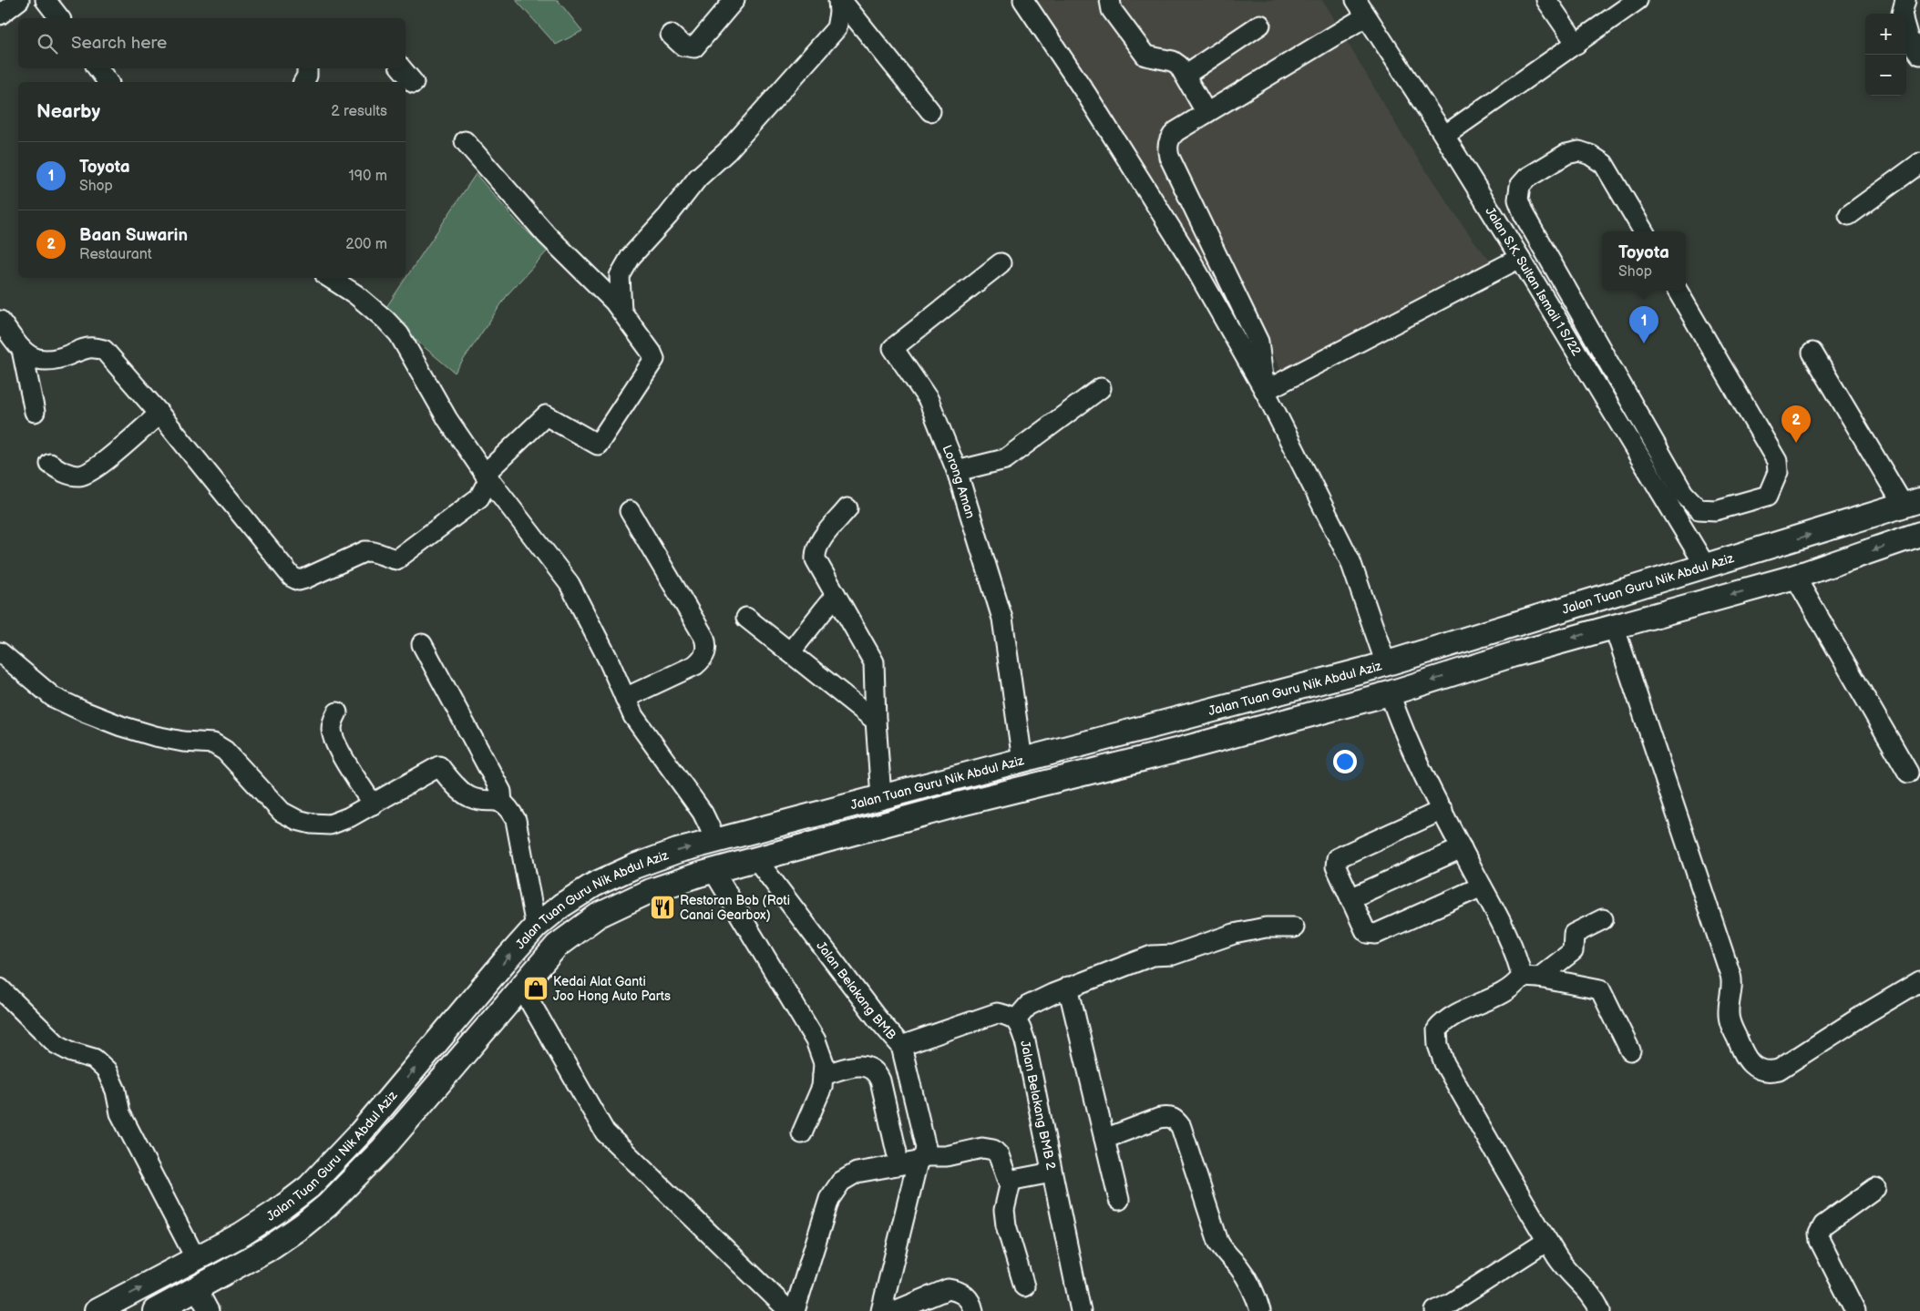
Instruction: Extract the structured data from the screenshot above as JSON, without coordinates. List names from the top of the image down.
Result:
{
  "streets": {
    "main road": ["Jalan Tuan Guru Nik Abdul Aziz"],
    "street": [
      "Jalan S.K. Sultan Ismail 1 S/22",
      "Lorong Aman",
      "Jalan Belakang BMB",
      "Jalan Belakang BMB 2"
    ]
  },
  "crossings": [
    ["Jalan S.K. Sultan Ismail 1 S/22", "Jalan Tuan Guru Nik Abdul Aziz"],
    ["Lorong Aman", "Jalan Tuan Guru Nik Abdul Aziz"],
    ["Jalan Tuan Guru Nik Abdul Aziz", "Jalan Belakang BMB"]
  ],
  "places": {
    "restaurant": ["Restoran Bob (Roti Canai Gearbox)"],
    "shop": ["Kedai Alat Ganti Joo Hong Auto Parts"]
  },
  "page": {
    "map_buttons": ["+", "−"],
    "search": "Search here",
    "heading": ["Nearby", "2 results"],
    "list": [
      {
        "mark": "1",
        "name": "Toyota",
        "note": "Shop",
        "value": "190 m"
      },
      {
        "mark": "2",
        "name": "Baan Suwarin",
        "note": "Restaurant",
        "value": "200 m"
      }
    ],
    "popup": ["Toyota", "Shop"],
    "pins": ["1", "2"]
  }
}
